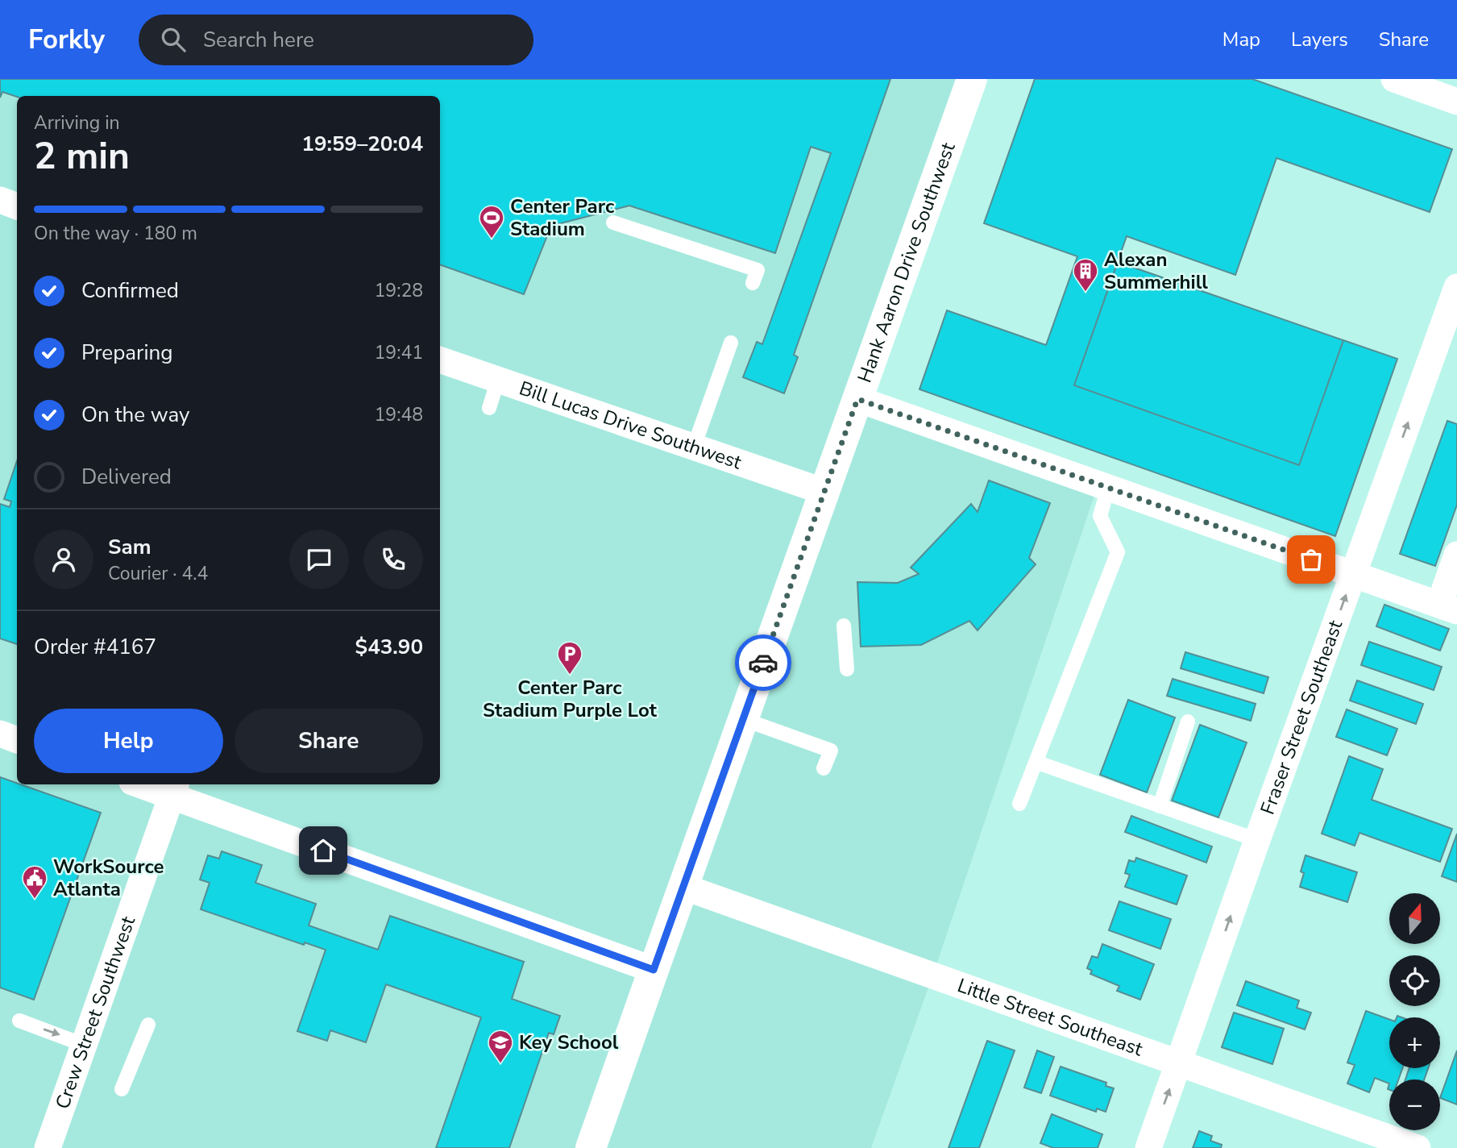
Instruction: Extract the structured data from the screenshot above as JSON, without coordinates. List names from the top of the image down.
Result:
{
  "streets": {
    "main road": ["Hank Aaron Drive Southwest"],
    "street": [
      "Bill Lucas Drive Southwest",
      "Fraser Street Southeast",
      "Crew Street Southwest",
      "Little Street Southeast"
    ]
  },
  "crossings": [
    ["Hank Aaron Drive Southwest", "Bill Lucas Drive Southwest"],
    ["Hank Aaron Drive Southwest", "Little Street Southeast"],
    ["Fraser Street Southeast", "Little Street Southeast"]
  ],
  "one_way": ["Fraser Street Southeast"],
  "places": {
    "sports": ["Center Parc Stadium"],
    "building": ["Alexan Summerhill"],
    "parking": ["Center Parc Stadium Purple Lot"],
    "public building": ["WorkSource Atlanta"],
    "school or university": ["Key School"]
  },
  "north": "top",
  "page": {
    "header": "Forkly",
    "search": "Search here",
    "nav": ["Map", "Layers", "Share"],
    "heading": ["2 min", "Arriving in", "19:59–20:04"],
    "panel": [
      "Sam",
      "Courier · 4.4",
      "Order #4167",
      "$43.90"
    ],
    "bar": "On the way · 180 m",
    "list": [
      ["Confirmed", "19:28"],
      ["Preparing", "19:41"],
      ["On the way", "19:48"],
      "Delivered"
    ],
    "buttons": ["Help", "Share"],
    "map_buttons": ["+", "−"]
  }
}
